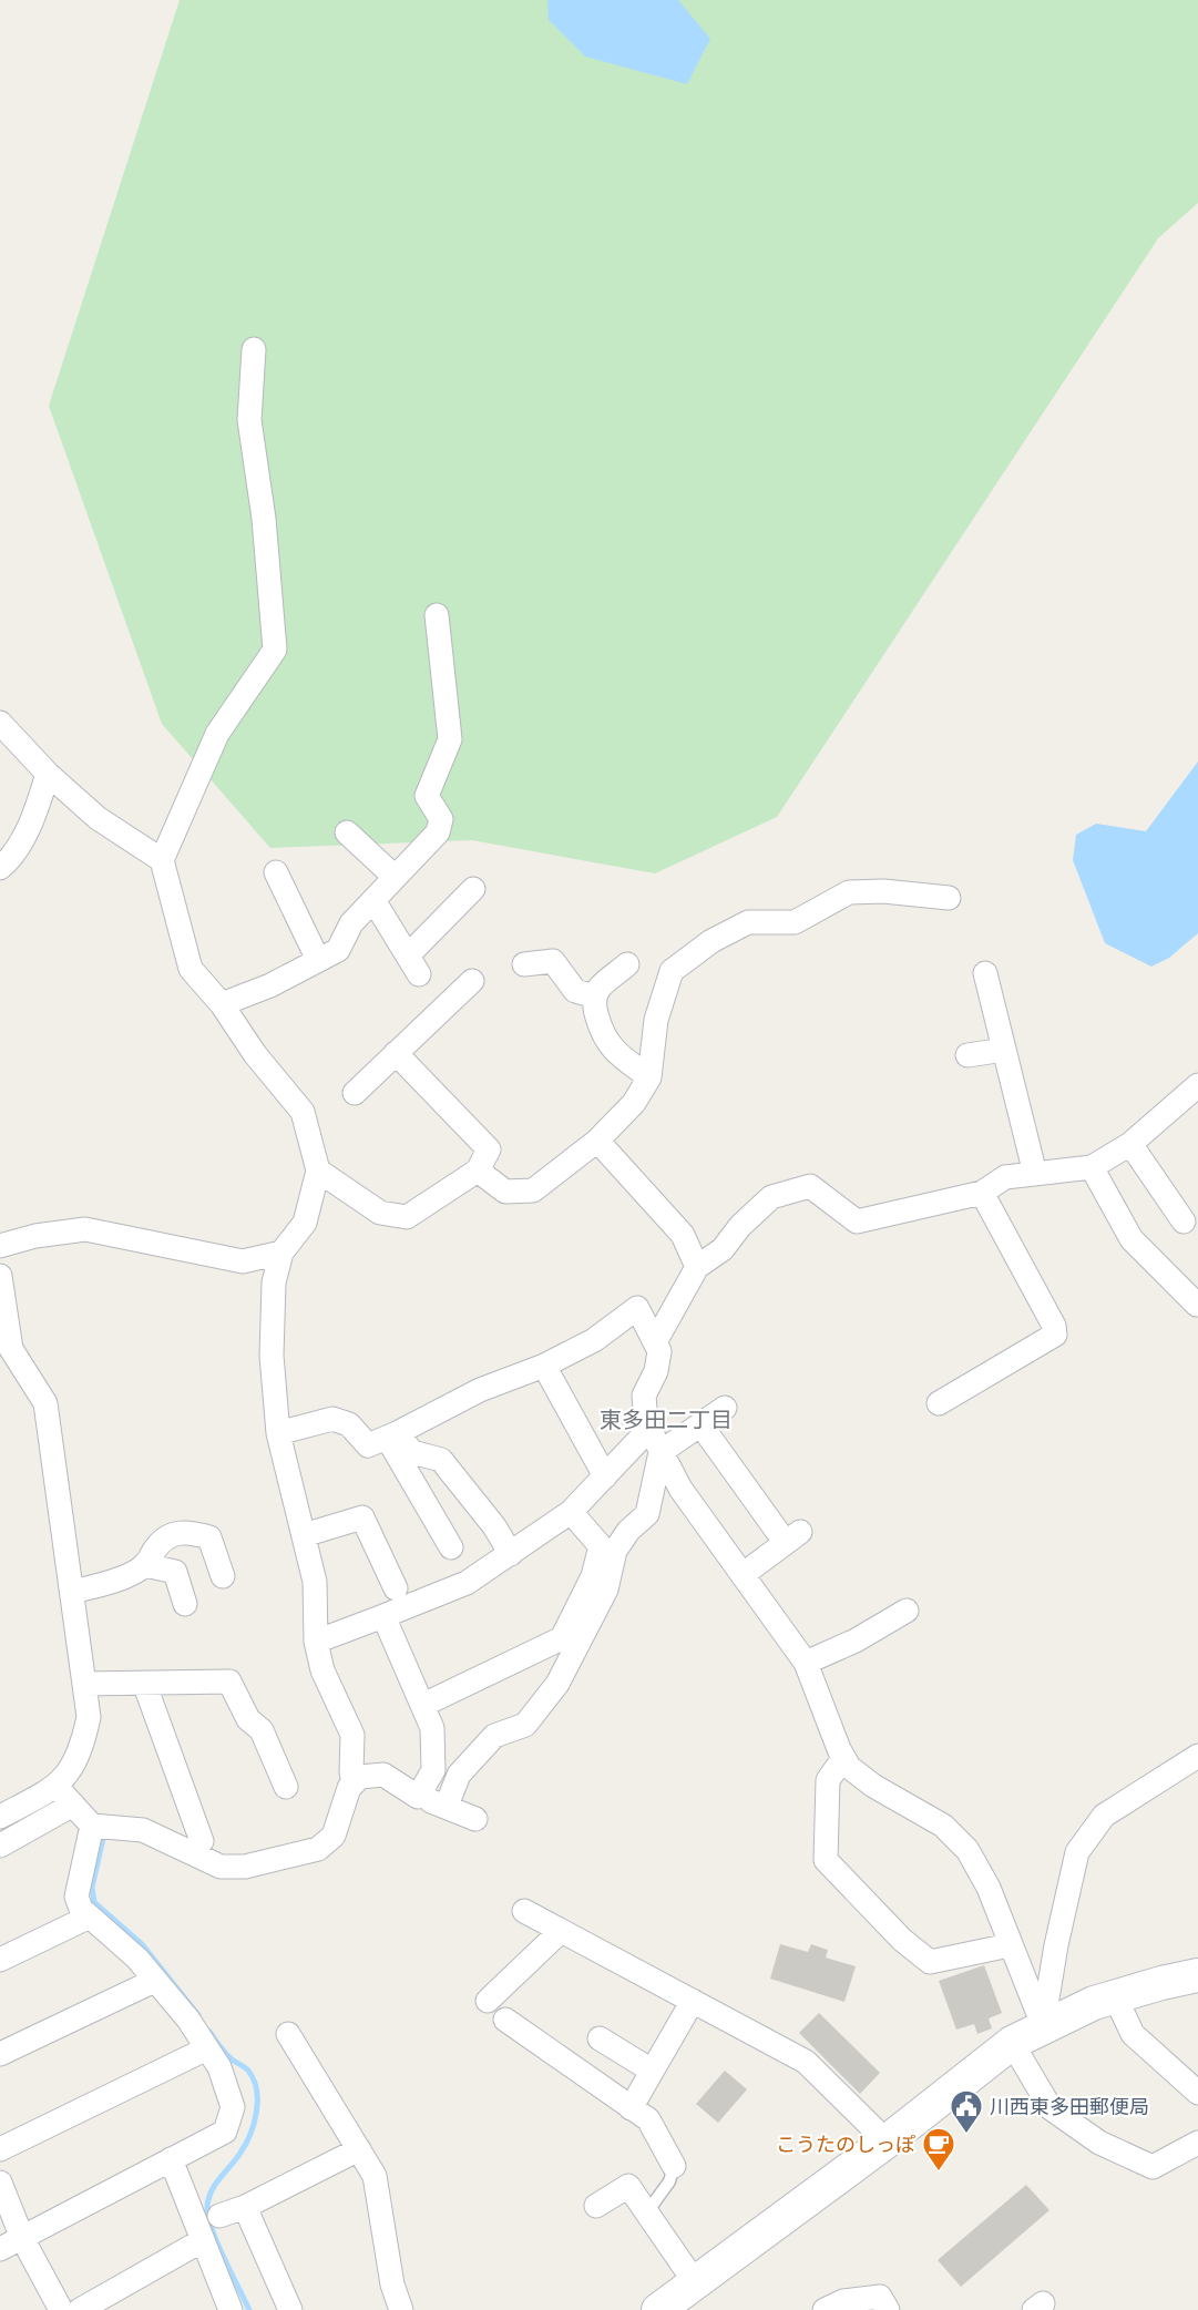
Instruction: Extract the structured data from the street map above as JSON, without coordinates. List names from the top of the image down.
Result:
{
  "districts": ["東多田二丁目"],
  "places": {
    "public building": ["川西東多田郵便局"],
    "cafe": ["こうたのしっぽ"]
  }
}
